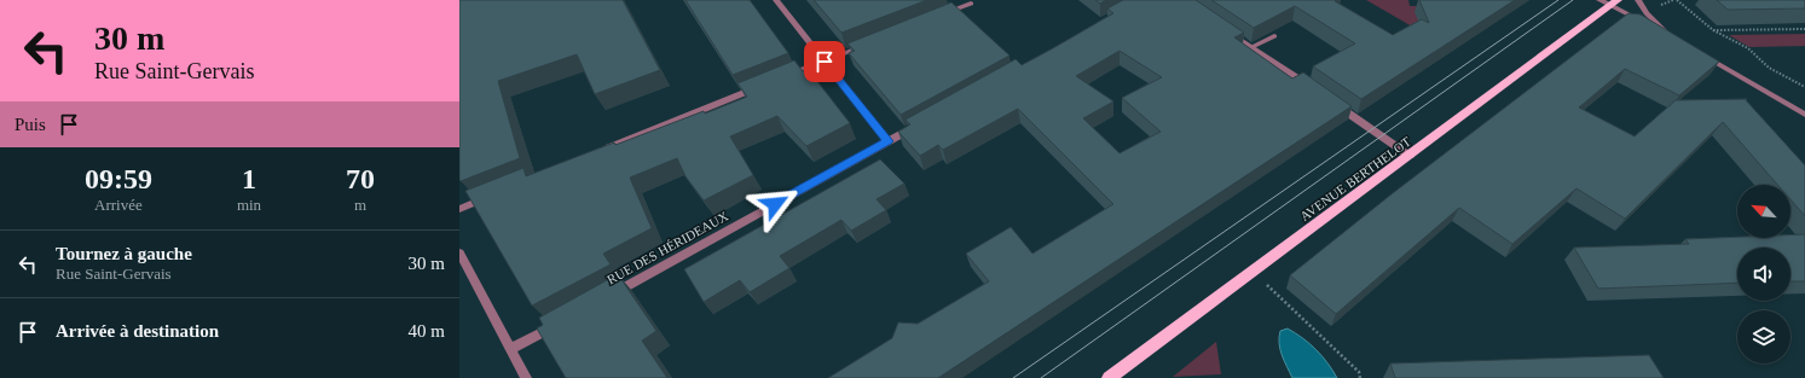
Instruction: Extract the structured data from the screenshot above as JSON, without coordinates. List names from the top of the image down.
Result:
{
  "streets": {
    "main road": ["AVENUE BERTHELOT"],
    "street": ["RUE DES HÉRIDEAUX"]
  },
  "north": "top left",
  "page": {
    "turn": ["30 m", "Rue Saint-Gervais"],
    "then": "Puis",
    "eta": [
      "09:59",
      "Arrivée",
      "1",
      "min",
      "70",
      "m"
    ],
    "list": [
      {
        "name": "Tournez à gauche",
        "note": "Rue Saint-Gervais",
        "value": "30 m"
      },
      {
        "name": "Arrivée à destination",
        "value": "40 m"
      }
    ]
  }
}
